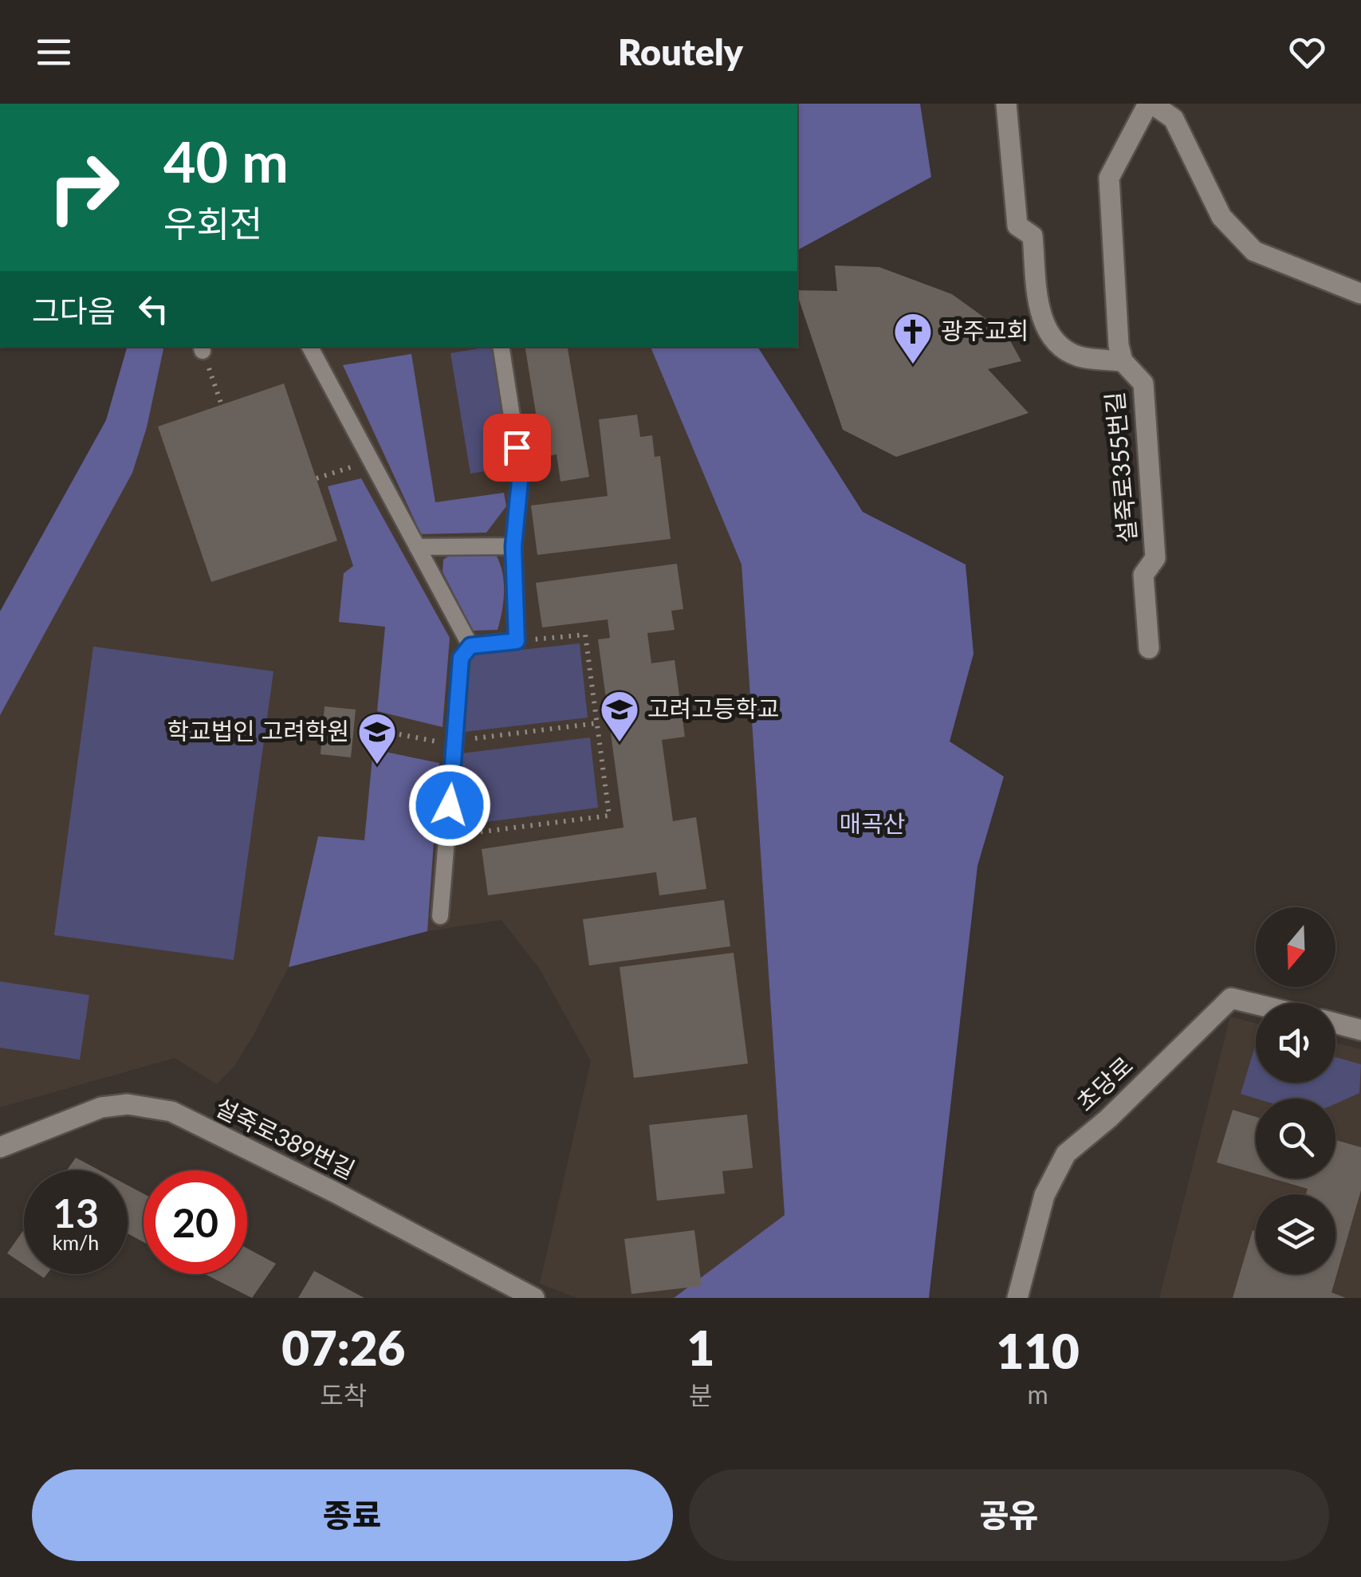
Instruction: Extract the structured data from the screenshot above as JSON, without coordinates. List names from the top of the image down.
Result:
{
  "streets": {
    "street": ["설죽로355번길", "초당로", "설죽로389번길"]
  },
  "parks": ["매곡산"],
  "places": {
    "church": ["광주교회"],
    "school or university": ["고려고등학교", "학교법인 고려학원"]
  },
  "north": "bottom",
  "page": {
    "header": "Routely",
    "turn": ["40 m", "우회전"],
    "then": "그다음",
    "speed": "13 km/h",
    "limit": "20",
    "eta": [
      "07:26",
      "도착",
      "1",
      "분",
      "110",
      "m"
    ],
    "buttons": ["종료", "공유"]
  }
}
